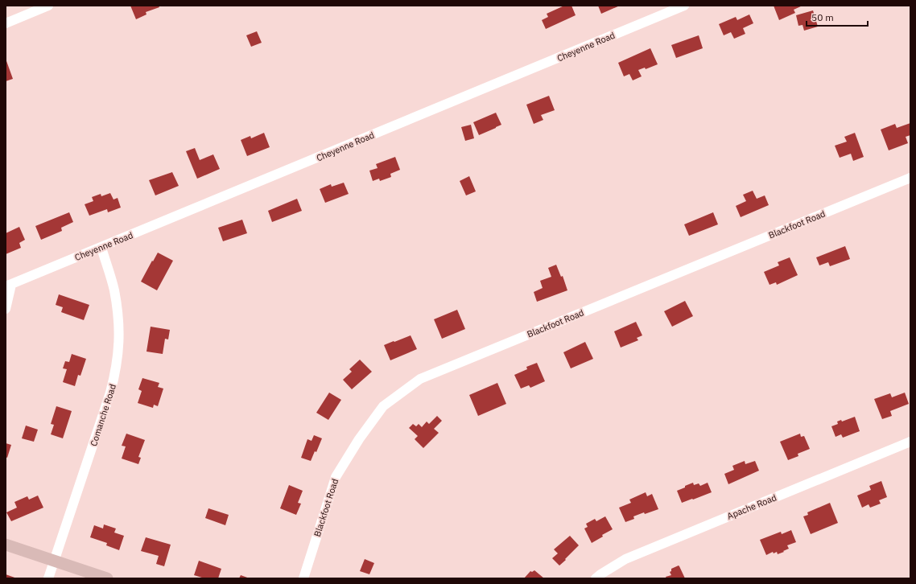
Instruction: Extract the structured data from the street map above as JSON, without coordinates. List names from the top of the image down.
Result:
{
  "streets": {
    "street": [
      "Cheyenne Road",
      "Blackfoot Road",
      "Comanche Road",
      "Apache Road"
    ]
  },
  "crossings": [
    ["Cheyenne Road", "Comanche Road"]
  ],
  "scale_bar": "50 m"
}
